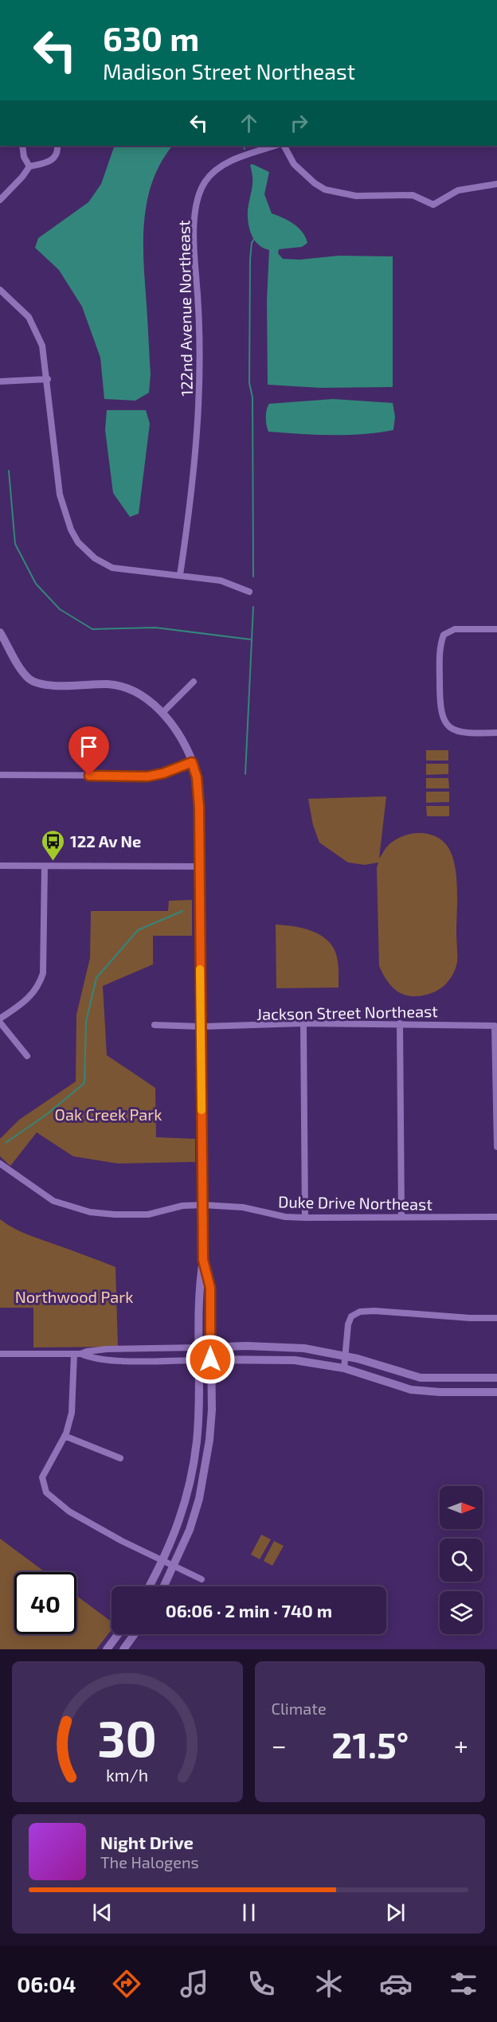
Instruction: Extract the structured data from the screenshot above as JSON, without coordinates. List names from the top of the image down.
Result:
{
  "streets": {
    "street": ["122nd Avenue Northeast", "Jackson Street Northeast", "Duke Drive Northeast"]
  },
  "parks": ["Oak Creek Park", "Northwood Park"],
  "places": {
    "bus stop": ["122 Av Ne"]
  },
  "north": "right",
  "page": {
    "turn": ["630 m", "Madison Street Northeast"],
    "limit": "40",
    "trip": "06:06 · 2 min · 740 m",
    "tile": "Climate",
    "heat": ["−", "21.5°", "+"],
    "song": ["Night Drive", "The Halogens"],
    "tabs": "06:04",
    "gauge": ["30", "km/h"]
  }
}
